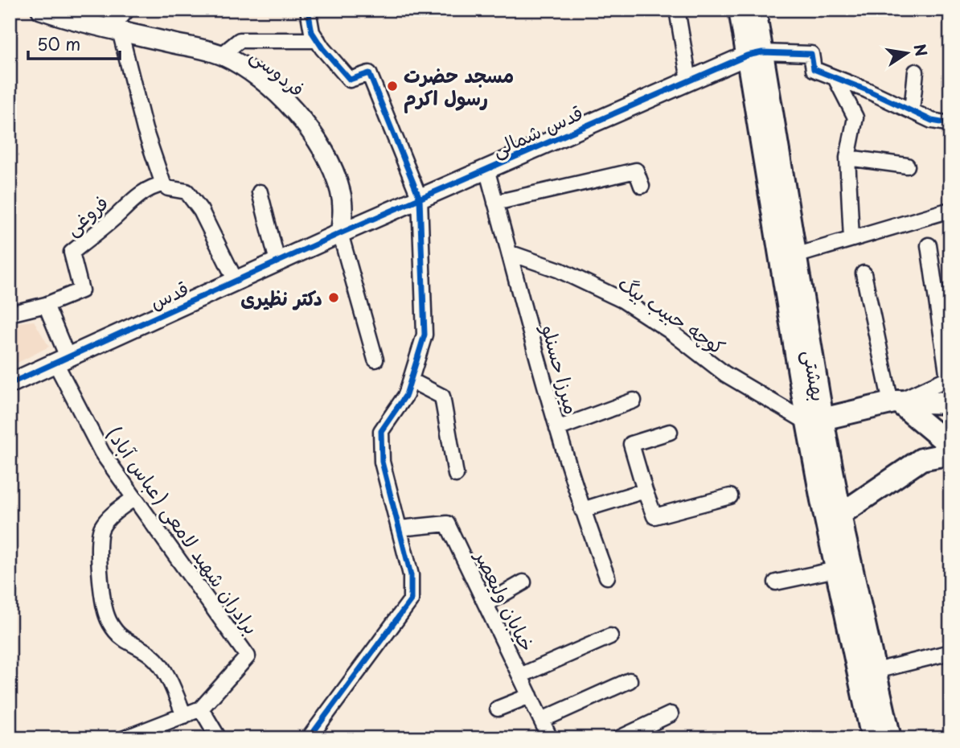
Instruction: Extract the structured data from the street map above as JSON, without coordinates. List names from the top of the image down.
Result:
{
  "streets": {
    "main road": ["بهشتی"],
    "street": [
      "فردوسی",
      "قدس شمالی",
      "فروغی",
      "قدس",
      "کوچه حبیب بیگ",
      "میرزا حسنلو",
      "برادران شهید لامعی (عباس آباد)",
      "خیابان ولیعصر"
    ]
  },
  "crossings": [
    ["فردوسی", "قدس شمالی"],
    ["فردوسی", "قدس"],
    ["قدس شمالی", "قدس"],
    ["قدس شمالی", "میرزا حسنلو"],
    ["قدس شمالی", "بهشتی"],
    ["قدس", "برادران شهید لامعی (عباس آباد)"],
    ["کوچه حبیب بیگ", "میرزا حسنلو"],
    ["کوچه حبیب بیگ", "بهشتی"]
  ],
  "places": ["مسجد حضرت رسول اکرم", "دکتر نظیری"],
  "scale_bar": "50 m",
  "north": "right"
}
